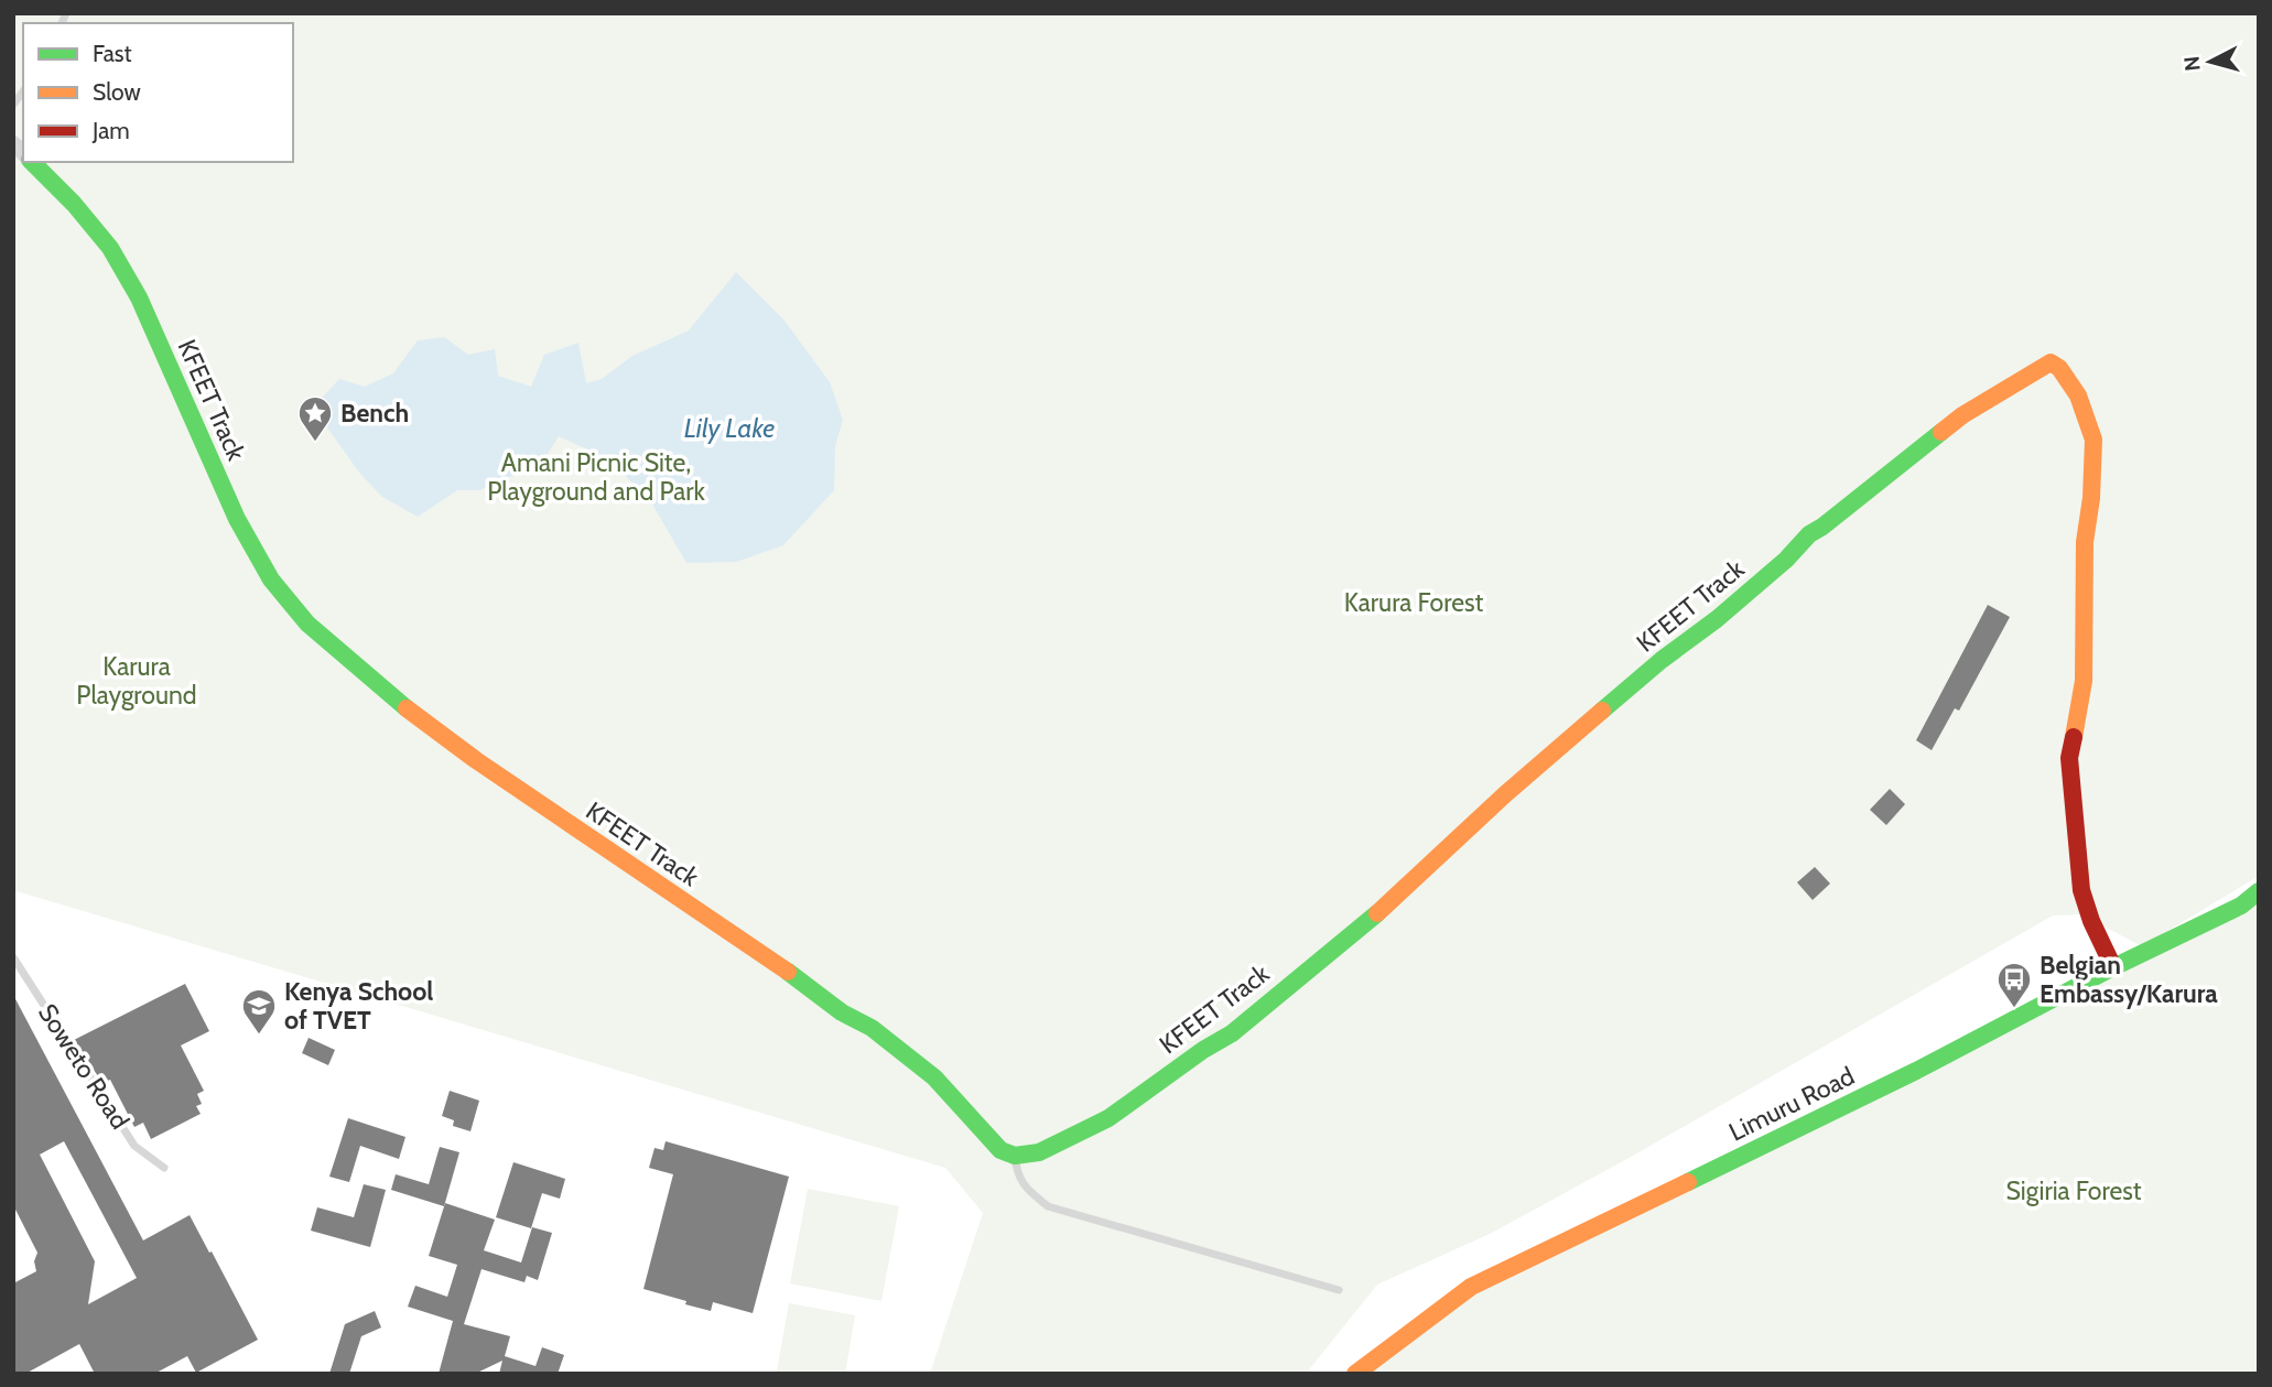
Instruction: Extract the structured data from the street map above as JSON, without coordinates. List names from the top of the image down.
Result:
{
  "streets": {
    "street": ["KFEET Track", "Limuru Road"],
    "lane": ["Soweto Road"]
  },
  "crossings": [
    ["KFEET Track", "Limuru Road"]
  ],
  "water": ["Lily Lake"],
  "parks": [
    "Amani Picnic Site, Playground and Park",
    "Karura Forest",
    "Karura Playground",
    "Sigiria Forest"
  ],
  "places": {
    "place": ["Bench"],
    "bus stop": ["Belgian Embassy/Karura"],
    "school or university": ["Kenya School of TVET"]
  },
  "legend": ["Fast", "Slow", "Jam"],
  "north": "left"
}
